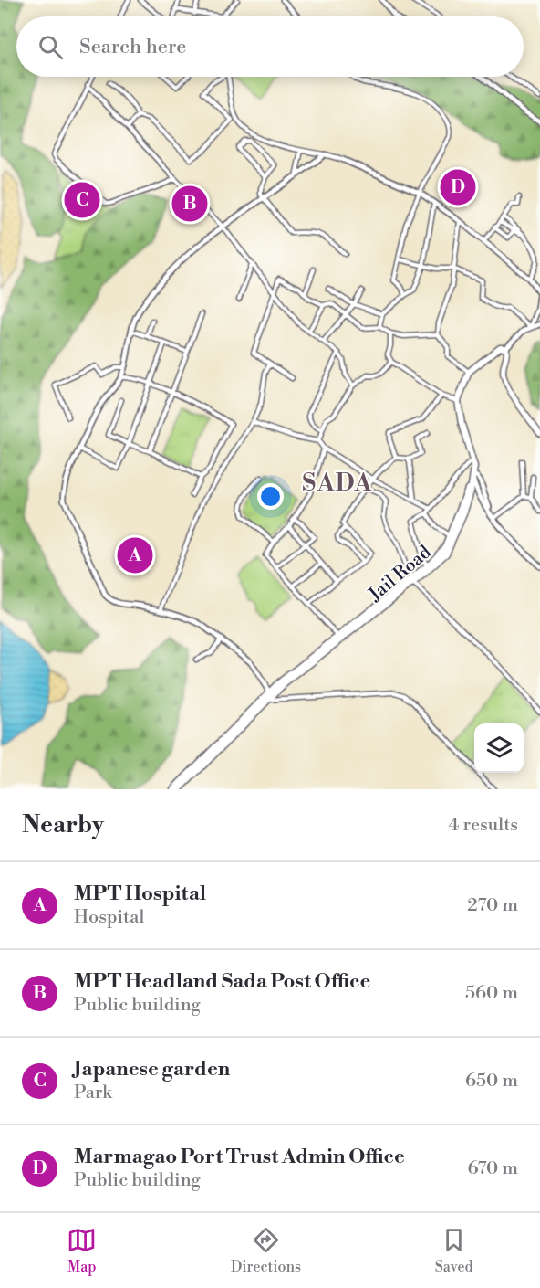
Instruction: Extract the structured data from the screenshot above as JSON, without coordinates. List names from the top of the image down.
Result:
{
  "streets": {
    "main road": ["Jail Road"]
  },
  "districts": ["SADA"],
  "page": {
    "search": "Search here",
    "pins": [
      "D",
      "C",
      "B",
      "A"
    ],
    "heading": ["Nearby", "4 results"],
    "list": [
      {
        "mark": "A",
        "name": "MPT Hospital",
        "note": "Hospital",
        "value": "270 m"
      },
      {
        "mark": "B",
        "name": "MPT Headland Sada Post Office",
        "note": "Public building",
        "value": "560 m"
      },
      {
        "mark": "C",
        "name": "Japanese garden",
        "note": "Park",
        "value": "650 m"
      },
      {
        "mark": "D",
        "name": "Marmagao Port Trust Admin Office",
        "note": "Public building",
        "value": "670 m"
      }
    ],
    "nav": ["Map", "Directions", "Saved"]
  }
}
